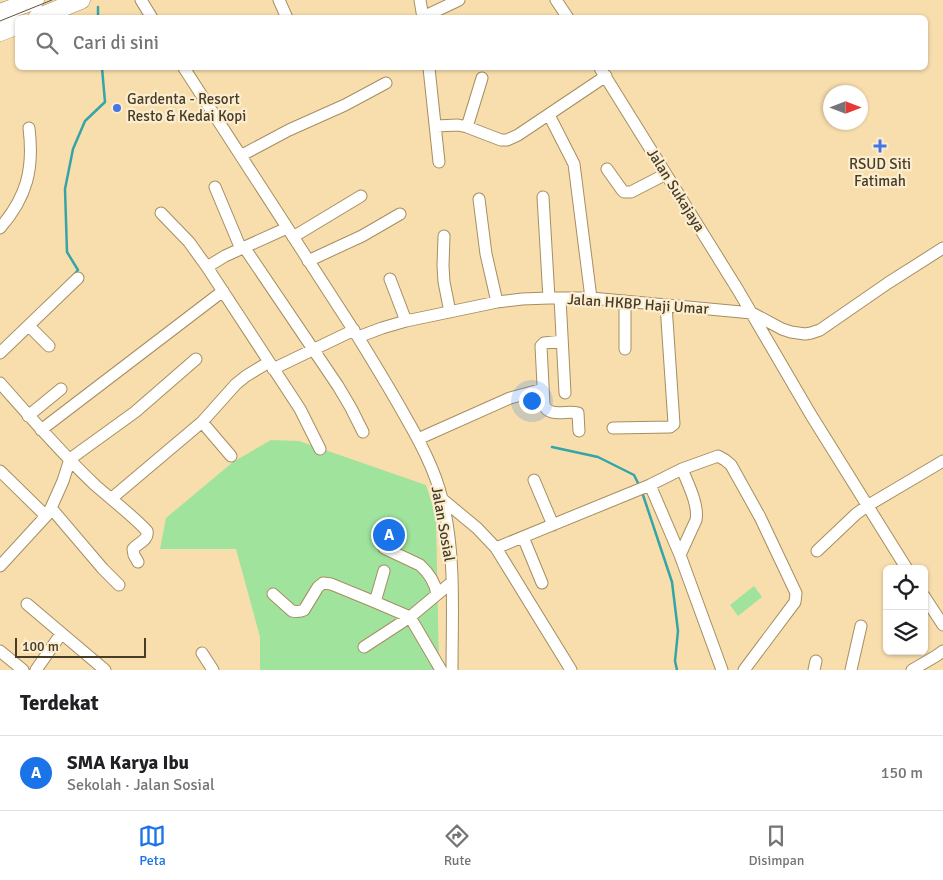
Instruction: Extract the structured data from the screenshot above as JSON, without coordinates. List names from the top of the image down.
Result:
{
  "streets": {
    "street": ["Jalan Sukajaya", "Jalan HKBP Haji Umar", "Jalan Sosial"]
  },
  "crossings": [
    ["Jalan Sukajaya", "Jalan HKBP Haji Umar"],
    ["Jalan HKBP Haji Umar", "Jalan Sosial"]
  ],
  "places": {
    "other": ["Gardenta - Resort Resto & Kedai Kopi"],
    "health": ["RSUD Siti Fatimah"]
  },
  "scale_bar": "100 m",
  "north": "right",
  "page": {
    "search": "Cari di sini",
    "pins": "A",
    "scale": "100 m",
    "heading": "Terdekat",
    "list": [
      {
        "mark": "A",
        "name": "SMA Karya Ibu",
        "note": "Sekolah · Jalan Sosial",
        "value": "150 m"
      }
    ],
    "nav": ["Peta", "Rute", "Disimpan"]
  }
}
